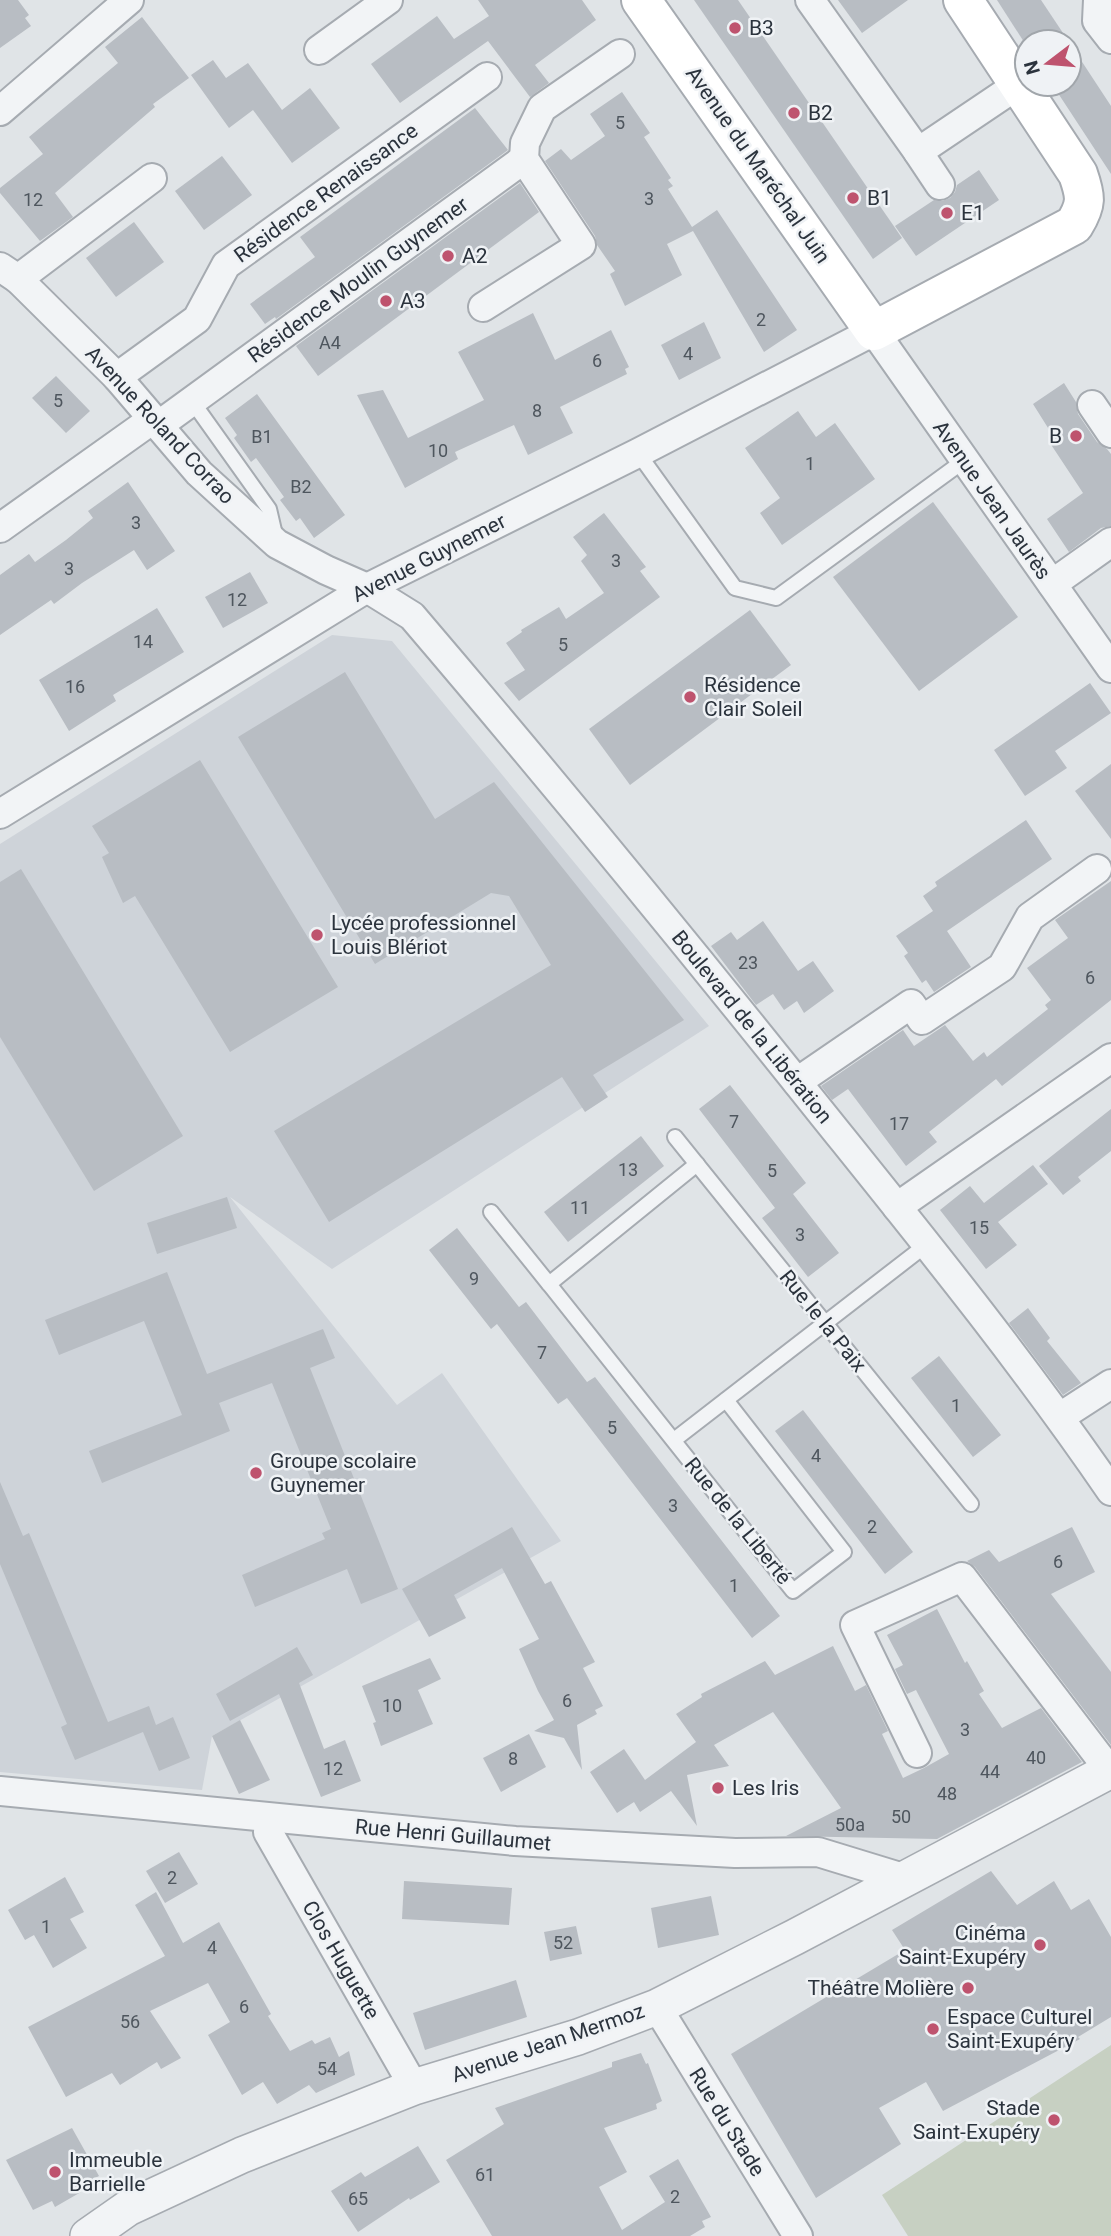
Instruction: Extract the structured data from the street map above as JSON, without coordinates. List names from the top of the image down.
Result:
{
  "streets": {
    "main road": ["Avenue du Maréchal Juin"],
    "street": [
      "Résidence Renaissance",
      "Résidence Moulin Guynemer",
      "Avenue Roland Corrao",
      "Avenue Jean Jaurès",
      "Avenue Guynemer",
      "Boulevard de la Libération",
      "Rue Henri Guillaumet",
      "Clos Huguette",
      "Avenue Jean Mermoz",
      "Rue du Stade"
    ],
    "lane": ["Rue le la Paix", "Rue de la Liberté"]
  },
  "crossings": [
    ["Avenue du Maréchal Juin", "Avenue Jean Jaurès"],
    ["Avenue du Maréchal Juin", "Avenue Guynemer"],
    ["Résidence Renaissance", "Avenue Roland Corrao"],
    ["Résidence Moulin Guynemer", "Avenue Roland Corrao"],
    ["Avenue Roland Corrao", "Avenue Guynemer"],
    ["Avenue Roland Corrao", "Boulevard de la Libération"],
    ["Avenue Jean Jaurès", "Avenue Guynemer"],
    ["Avenue Guynemer", "Boulevard de la Libération"],
    ["Rue Henri Guillaumet", "Avenue Jean Mermoz"],
    ["Clos Huguette", "Avenue Jean Mermoz"],
    ["Avenue Jean Mermoz", "Rue du Stade"]
  ],
  "places": [
    "B3",
    "B2",
    "B1",
    "E1",
    "A2",
    "A3",
    "B",
    "Résidence Clair Soleil",
    "Lycée professionnel Louis Blériot",
    "Groupe scolaire Guynemer",
    "Les Iris",
    "Cinéma Saint-Exupéry",
    "Théâtre Molière",
    "Espace Culturel Saint-Exupéry",
    "Stade Saint-Exupéry",
    "Immeuble Barrielle"
  ],
  "house_numbers": [
    "5",
    "3",
    "12",
    "2",
    "A4",
    "4",
    "6",
    "5",
    "8",
    "B1",
    "10",
    "1",
    "B2",
    "3",
    "3",
    "3",
    "12",
    "14",
    "5",
    "16",
    "23",
    "6",
    "7",
    "17",
    "13",
    "5",
    "11",
    "15",
    "3",
    "9",
    "7",
    "1",
    "5",
    "4",
    "3",
    "2",
    "6",
    "1",
    "6",
    "10",
    "3",
    "40",
    "8",
    "12",
    "44",
    "48",
    "50",
    "50a",
    "2",
    "1",
    "52",
    "4",
    "6",
    "56",
    "54",
    "61",
    "2",
    "65"
  ],
  "north": "left"
}
